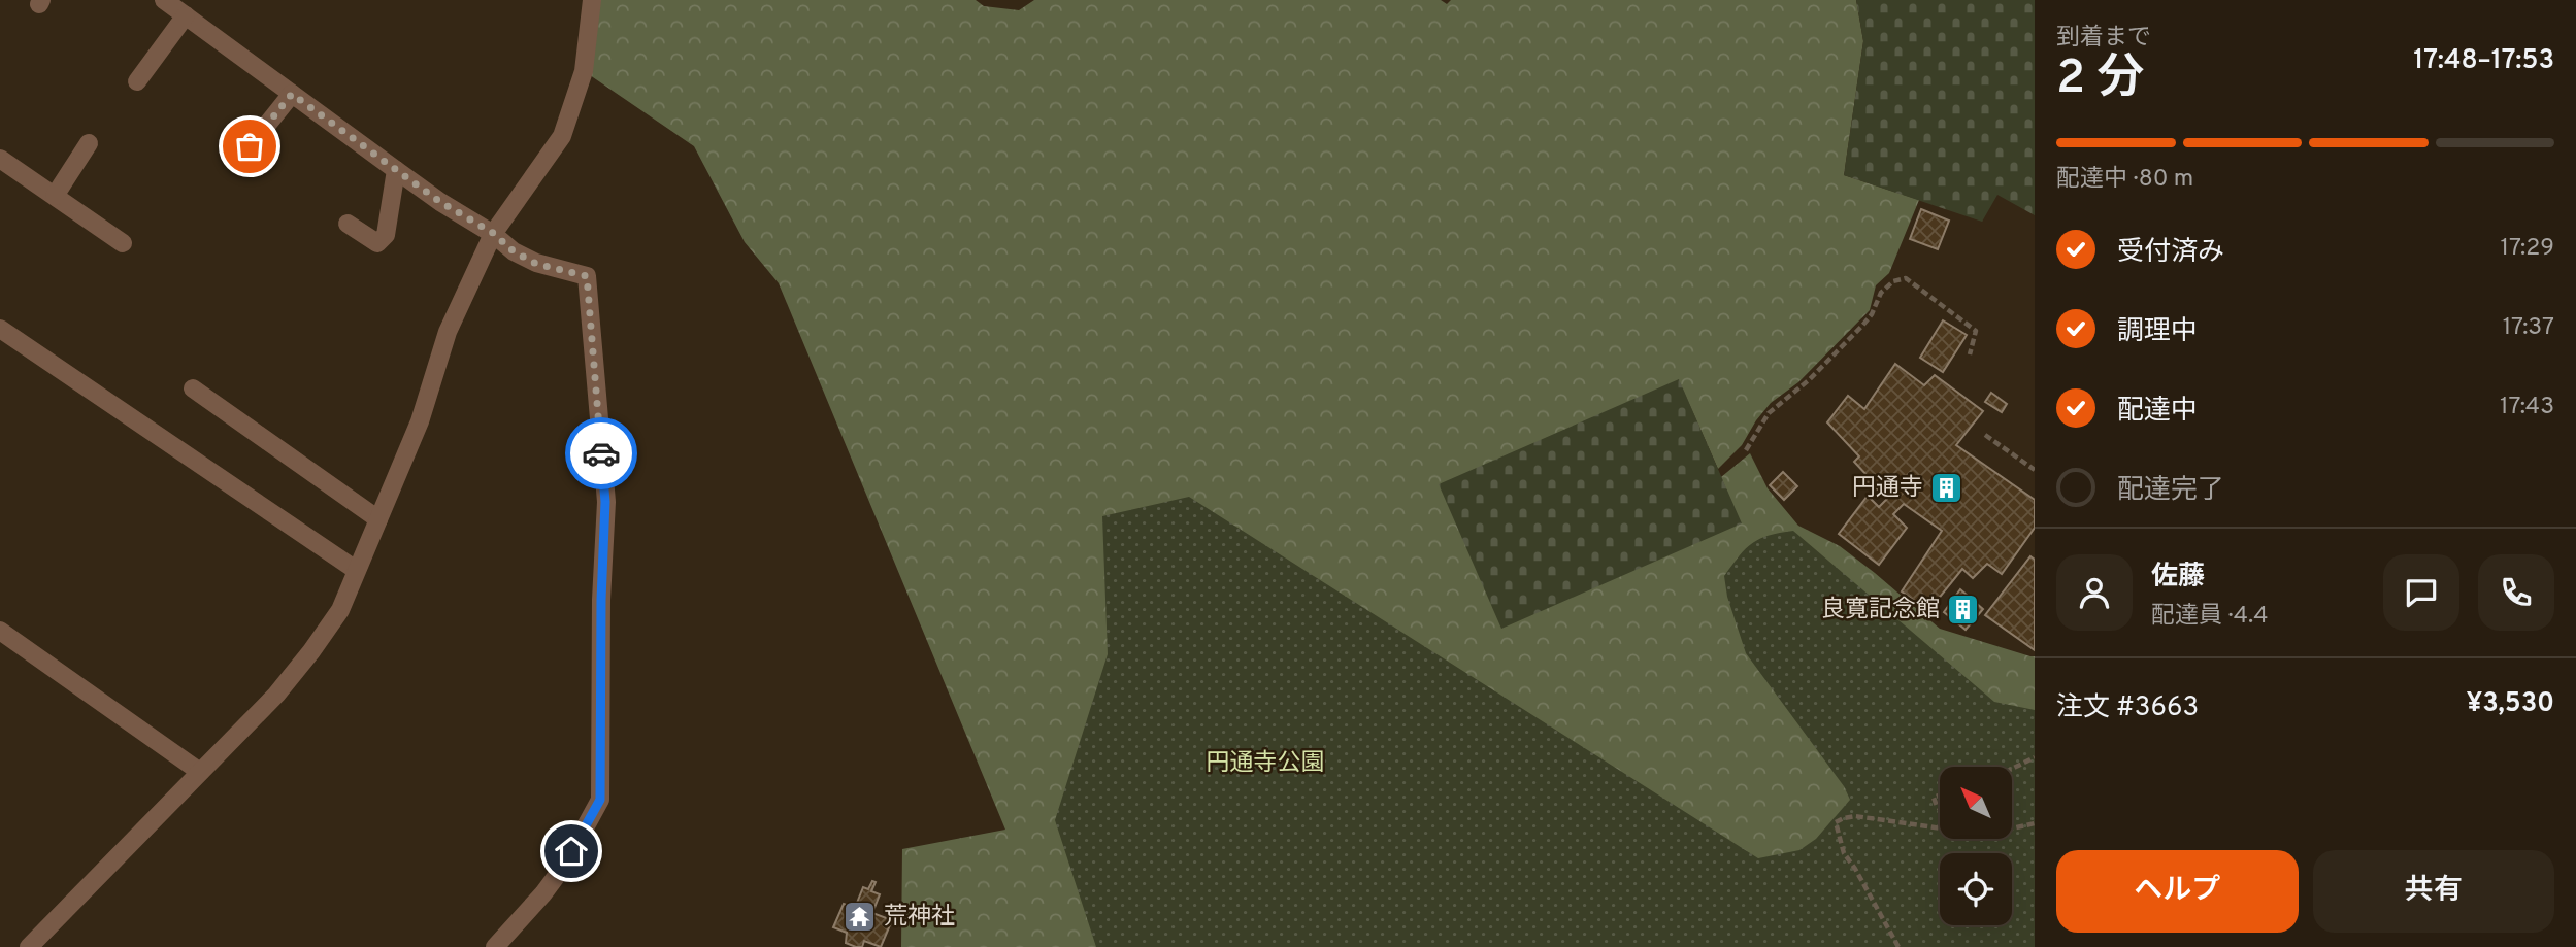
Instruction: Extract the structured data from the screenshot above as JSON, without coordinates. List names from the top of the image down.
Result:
{
  "parks": ["円通寺公園"],
  "places": {
    "building": ["円通寺", "良寛記念館"],
    "temple": ["荒神社"]
  },
  "north": "top left",
  "page": {
    "heading": ["2 分", "到着まで", "17:48–17:53"],
    "panel": [
      "佐藤",
      "配達員 · 4.4",
      "注文 #3663",
      "¥3,530"
    ],
    "bar": "配達中 · 80 m",
    "list": [
      ["受付済み", "17:29"],
      ["調理中", "17:37"],
      ["配達中", "17:43"],
      "配達完了"
    ],
    "buttons": ["ヘルプ", "共有"]
  }
}
